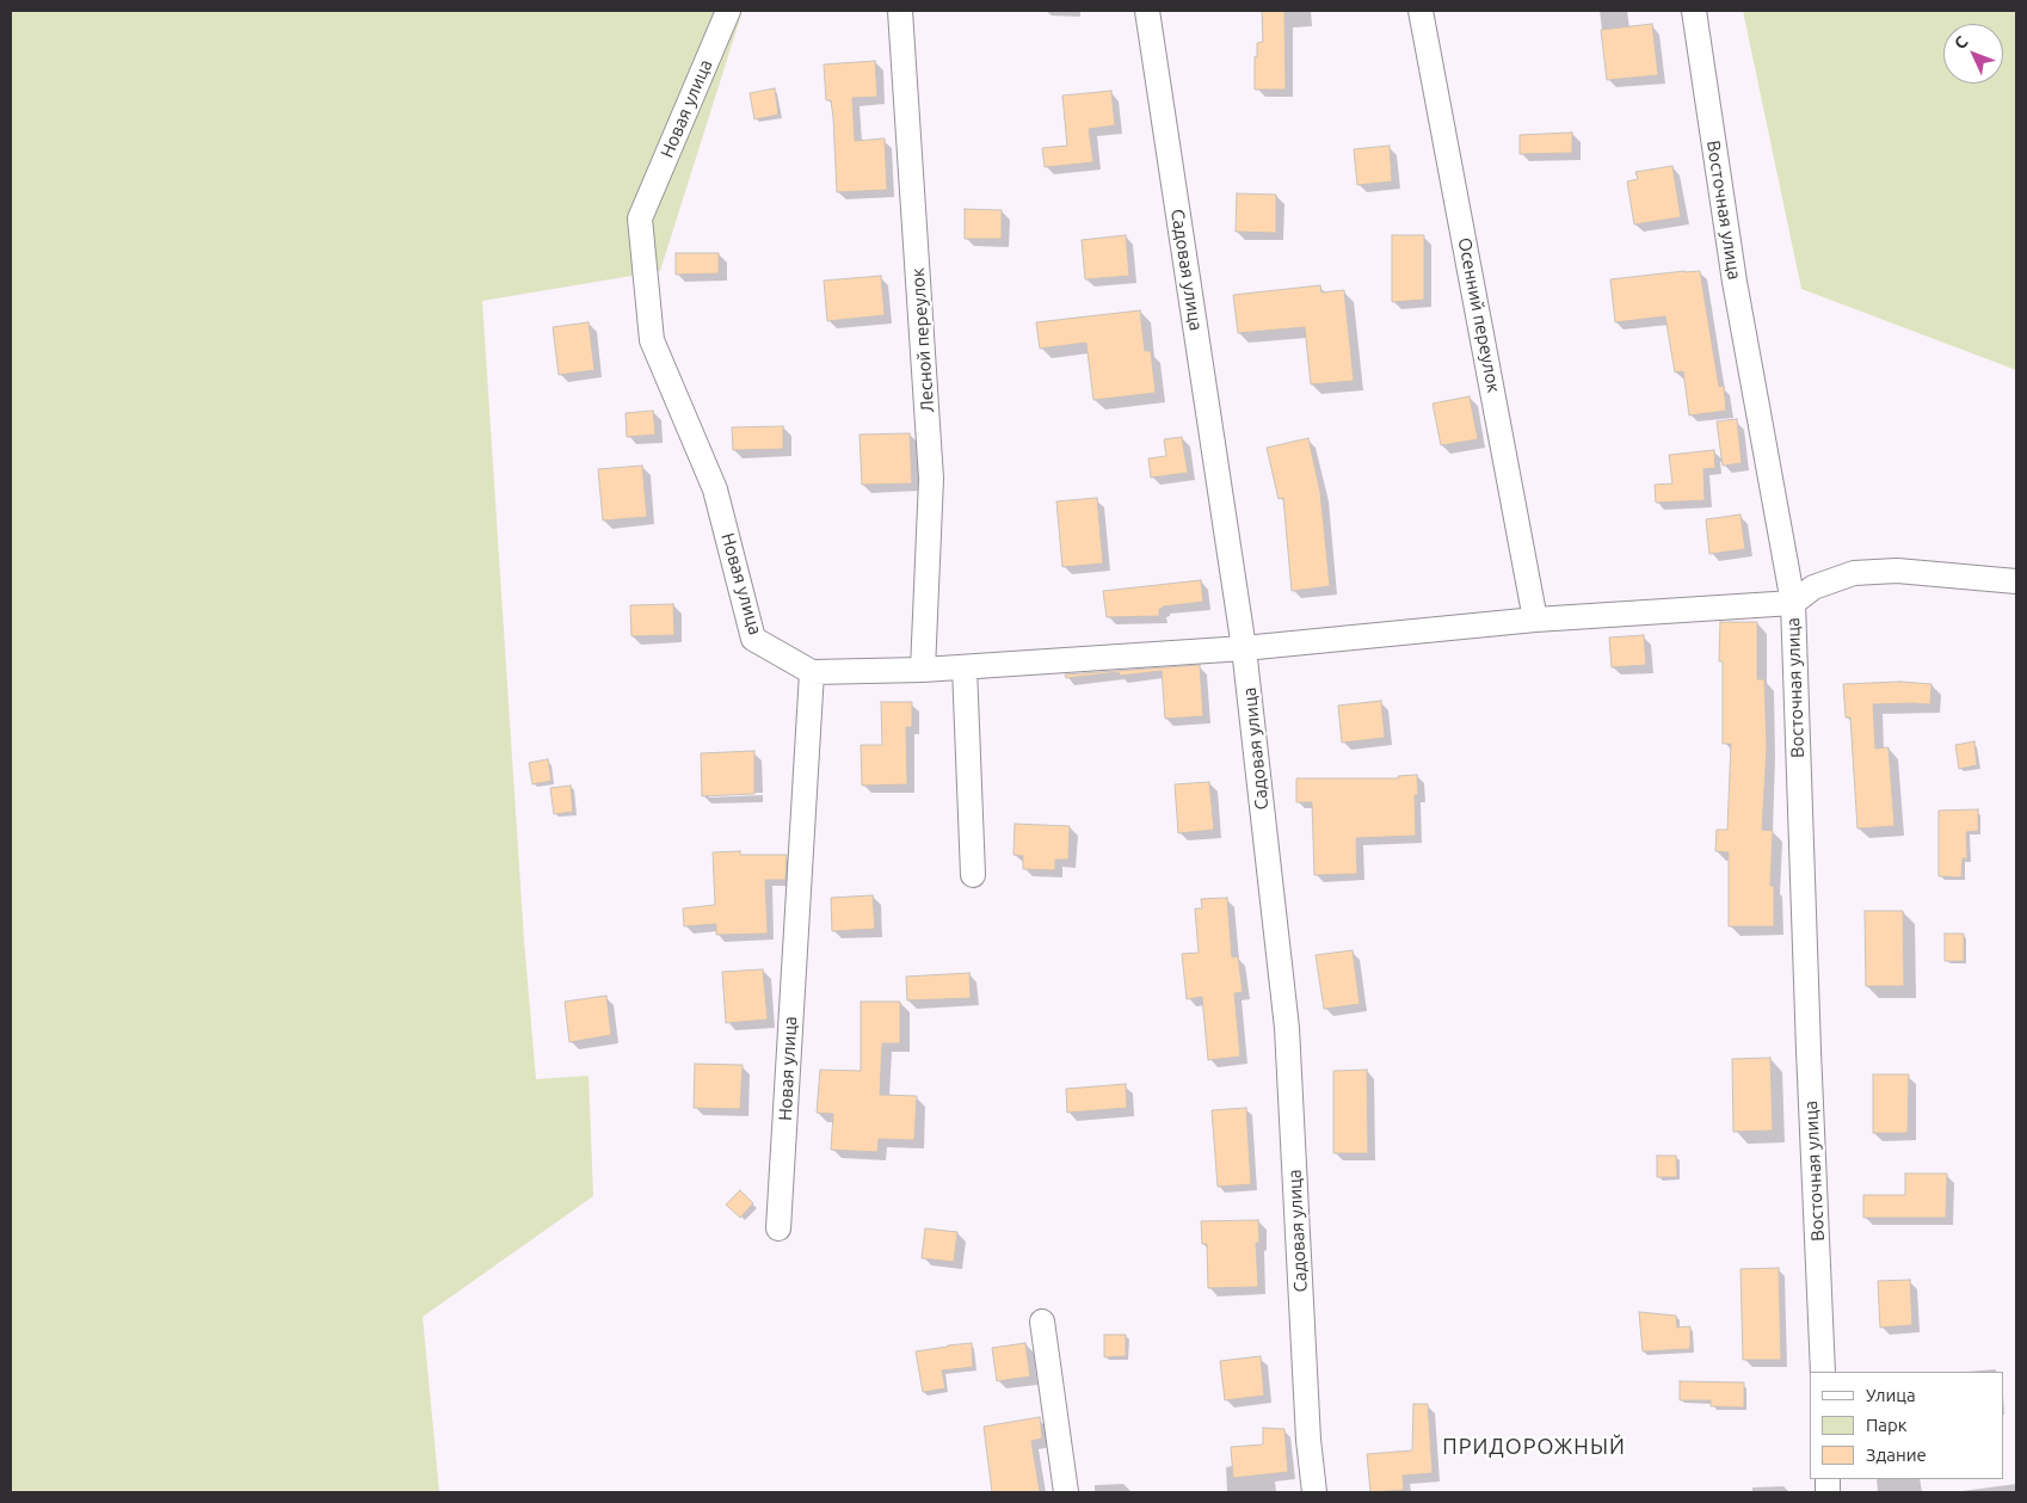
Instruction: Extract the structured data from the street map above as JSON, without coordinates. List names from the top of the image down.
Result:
{
  "streets": {
    "street": [
      "Новая улица",
      "Восточная улица",
      "Садовая улица",
      "Осенний переулок",
      "Лесной переулок"
    ]
  },
  "districts": ["ПРИДОРОЖНЫЙ"],
  "legend": ["Улица", "Парк", "Здание"],
  "north": "top left"
}
